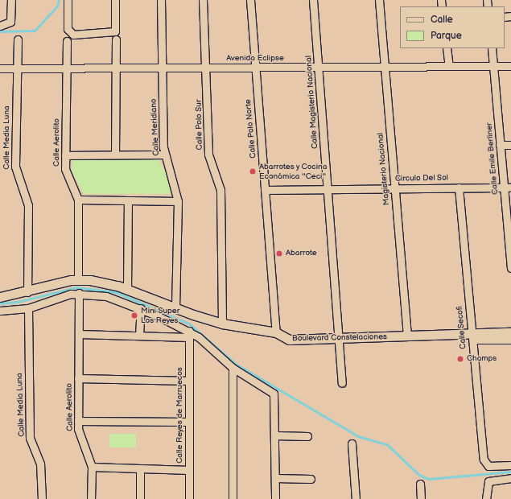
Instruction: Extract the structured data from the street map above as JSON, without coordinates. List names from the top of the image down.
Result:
{
  "streets": {
    "street": [
      "Avenida Eclipse",
      "Calle Magisterio Nacional",
      "Calle Polo Sur",
      "Calle Meridiano",
      "Calle Polo Norte",
      "Calle Media Luna",
      "Calle Aerolito",
      "Calle Emile Berliner",
      "Magisterio Nacional",
      "Circulo Del Sol",
      "Calle Secofi",
      "Boulevard Constelaciones",
      "Calle Reyes de Marruecos"
    ]
  },
  "crossings": [
    ["Avenida Eclipse", "Calle Magisterio Nacional"],
    ["Avenida Eclipse", "Calle Polo Sur"],
    ["Avenida Eclipse", "Calle Meridiano"],
    ["Avenida Eclipse", "Calle Polo Norte"],
    ["Avenida Eclipse", "Calle Media Luna"],
    ["Avenida Eclipse", "Calle Aerolito"],
    ["Avenida Eclipse", "Calle Emile Berliner"],
    ["Avenida Eclipse", "Magisterio Nacional"],
    ["Calle Magisterio Nacional", "Circulo Del Sol"],
    ["Calle Magisterio Nacional", "Boulevard Constelaciones"],
    ["Calle Polo Sur", "Boulevard Constelaciones"],
    ["Calle Meridiano", "Boulevard Constelaciones"],
    ["Calle Polo Norte", "Circulo Del Sol"],
    ["Calle Polo Norte", "Boulevard Constelaciones"],
    ["Calle Media Luna", "Boulevard Constelaciones"],
    ["Calle Aerolito", "Boulevard Constelaciones"],
    ["Calle Emile Berliner", "Circulo Del Sol"],
    ["Magisterio Nacional", "Circulo Del Sol"],
    ["Magisterio Nacional", "Boulevard Constelaciones"],
    ["Circulo Del Sol", "Calle Secofi"],
    ["Calle Secofi", "Boulevard Constelaciones"]
  ],
  "places": [
    "Abarrotes y Cocina Económica ''Ceci''",
    "Abarrote",
    "Mini Super Los Reyes",
    "Champs"
  ],
  "legend": ["Calle", "Parque"]
}
